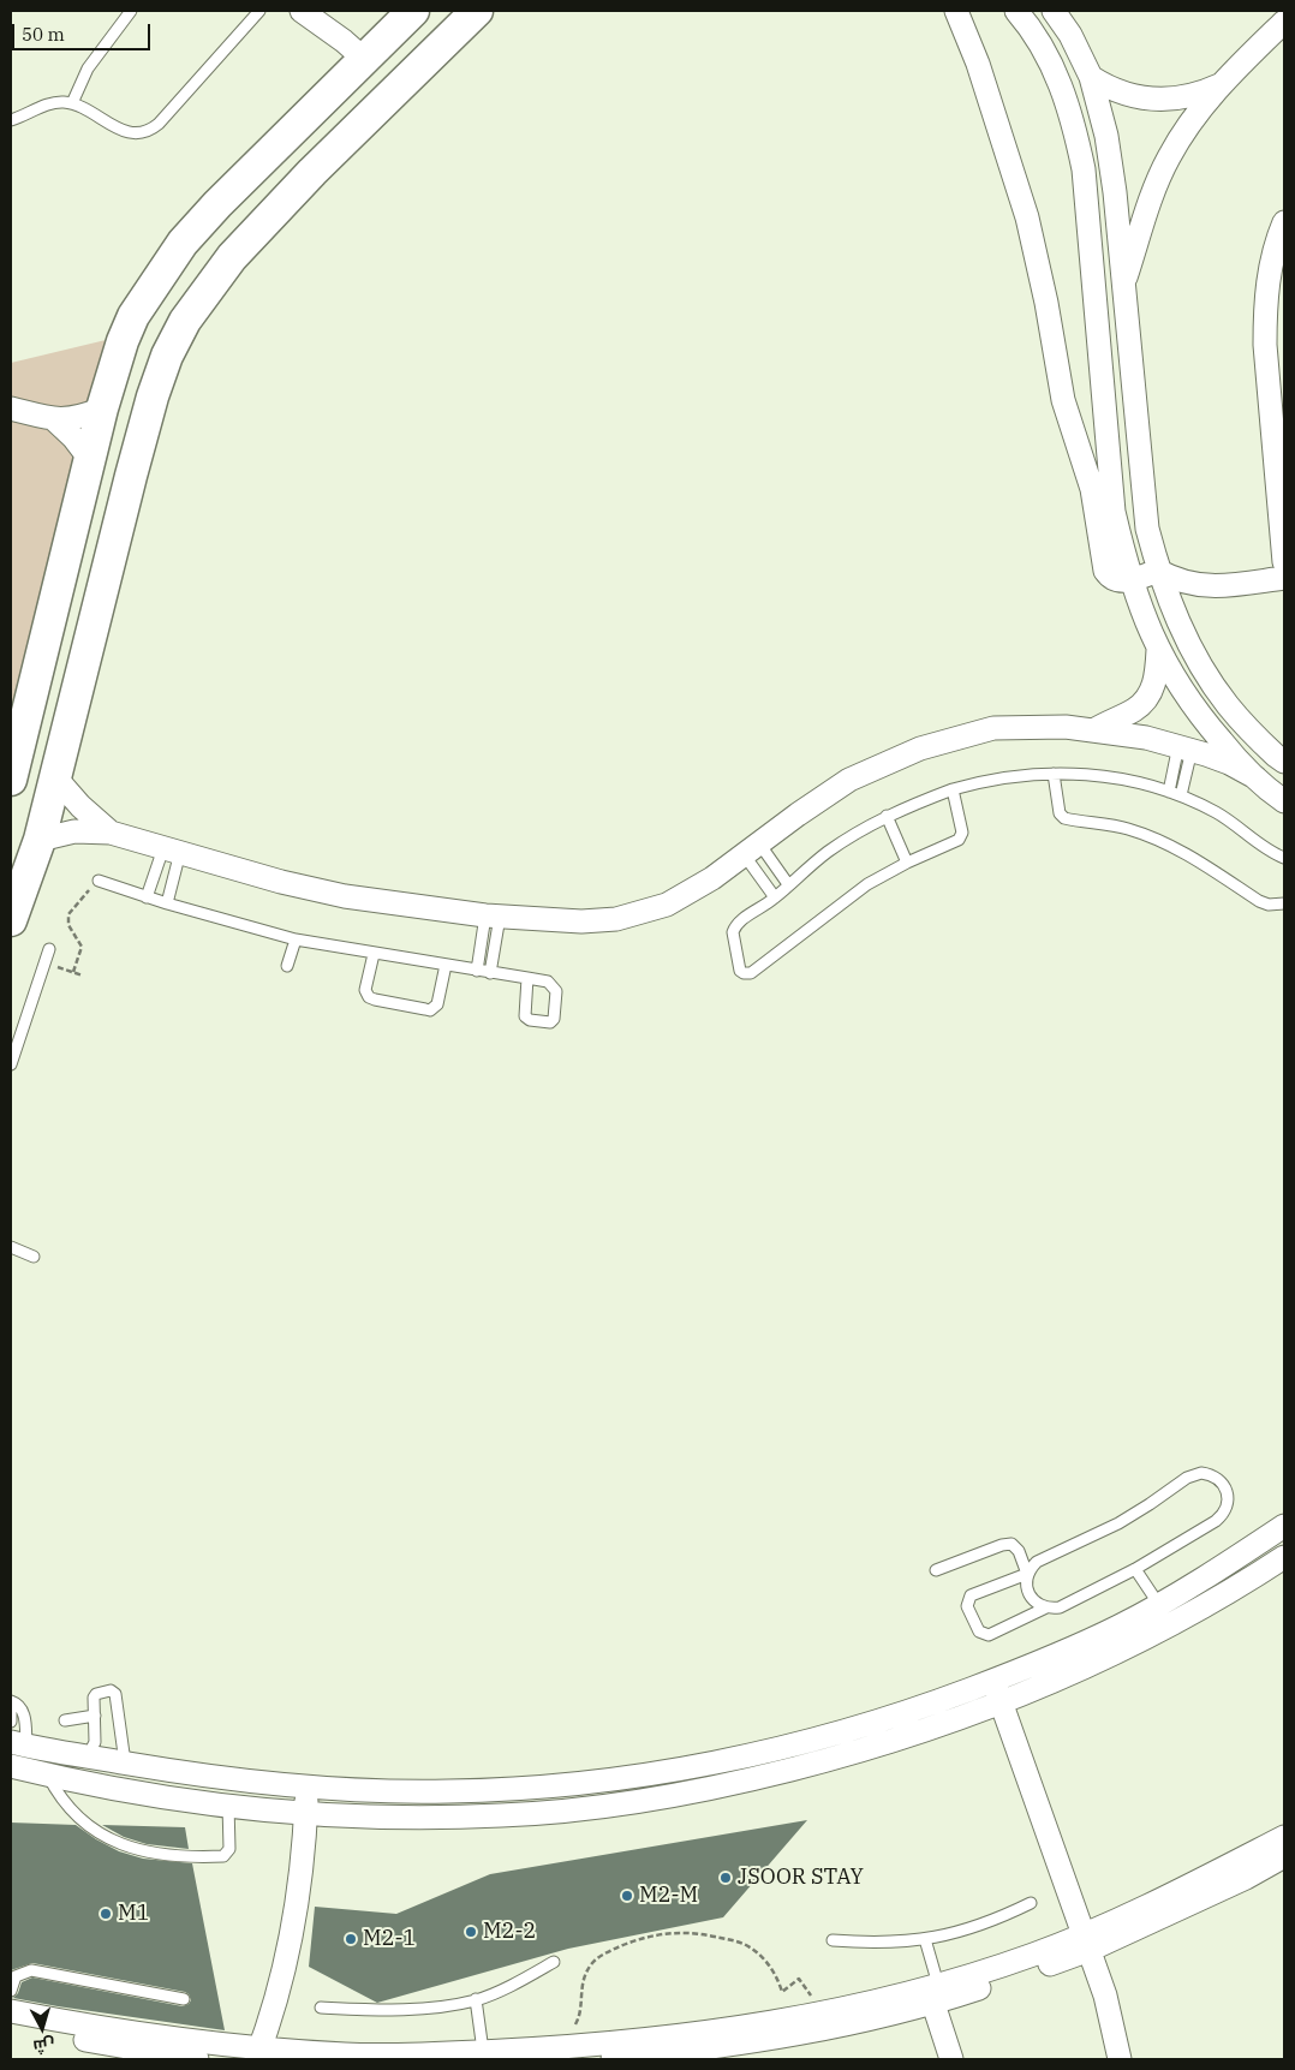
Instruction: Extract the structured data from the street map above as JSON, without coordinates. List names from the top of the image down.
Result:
{
  "places": [
    "JSOOR STAY",
    "M2-M",
    "M1",
    "M2-2",
    "M2-1"
  ],
  "scale_bar": "50 m",
  "north": "bottom"
}
